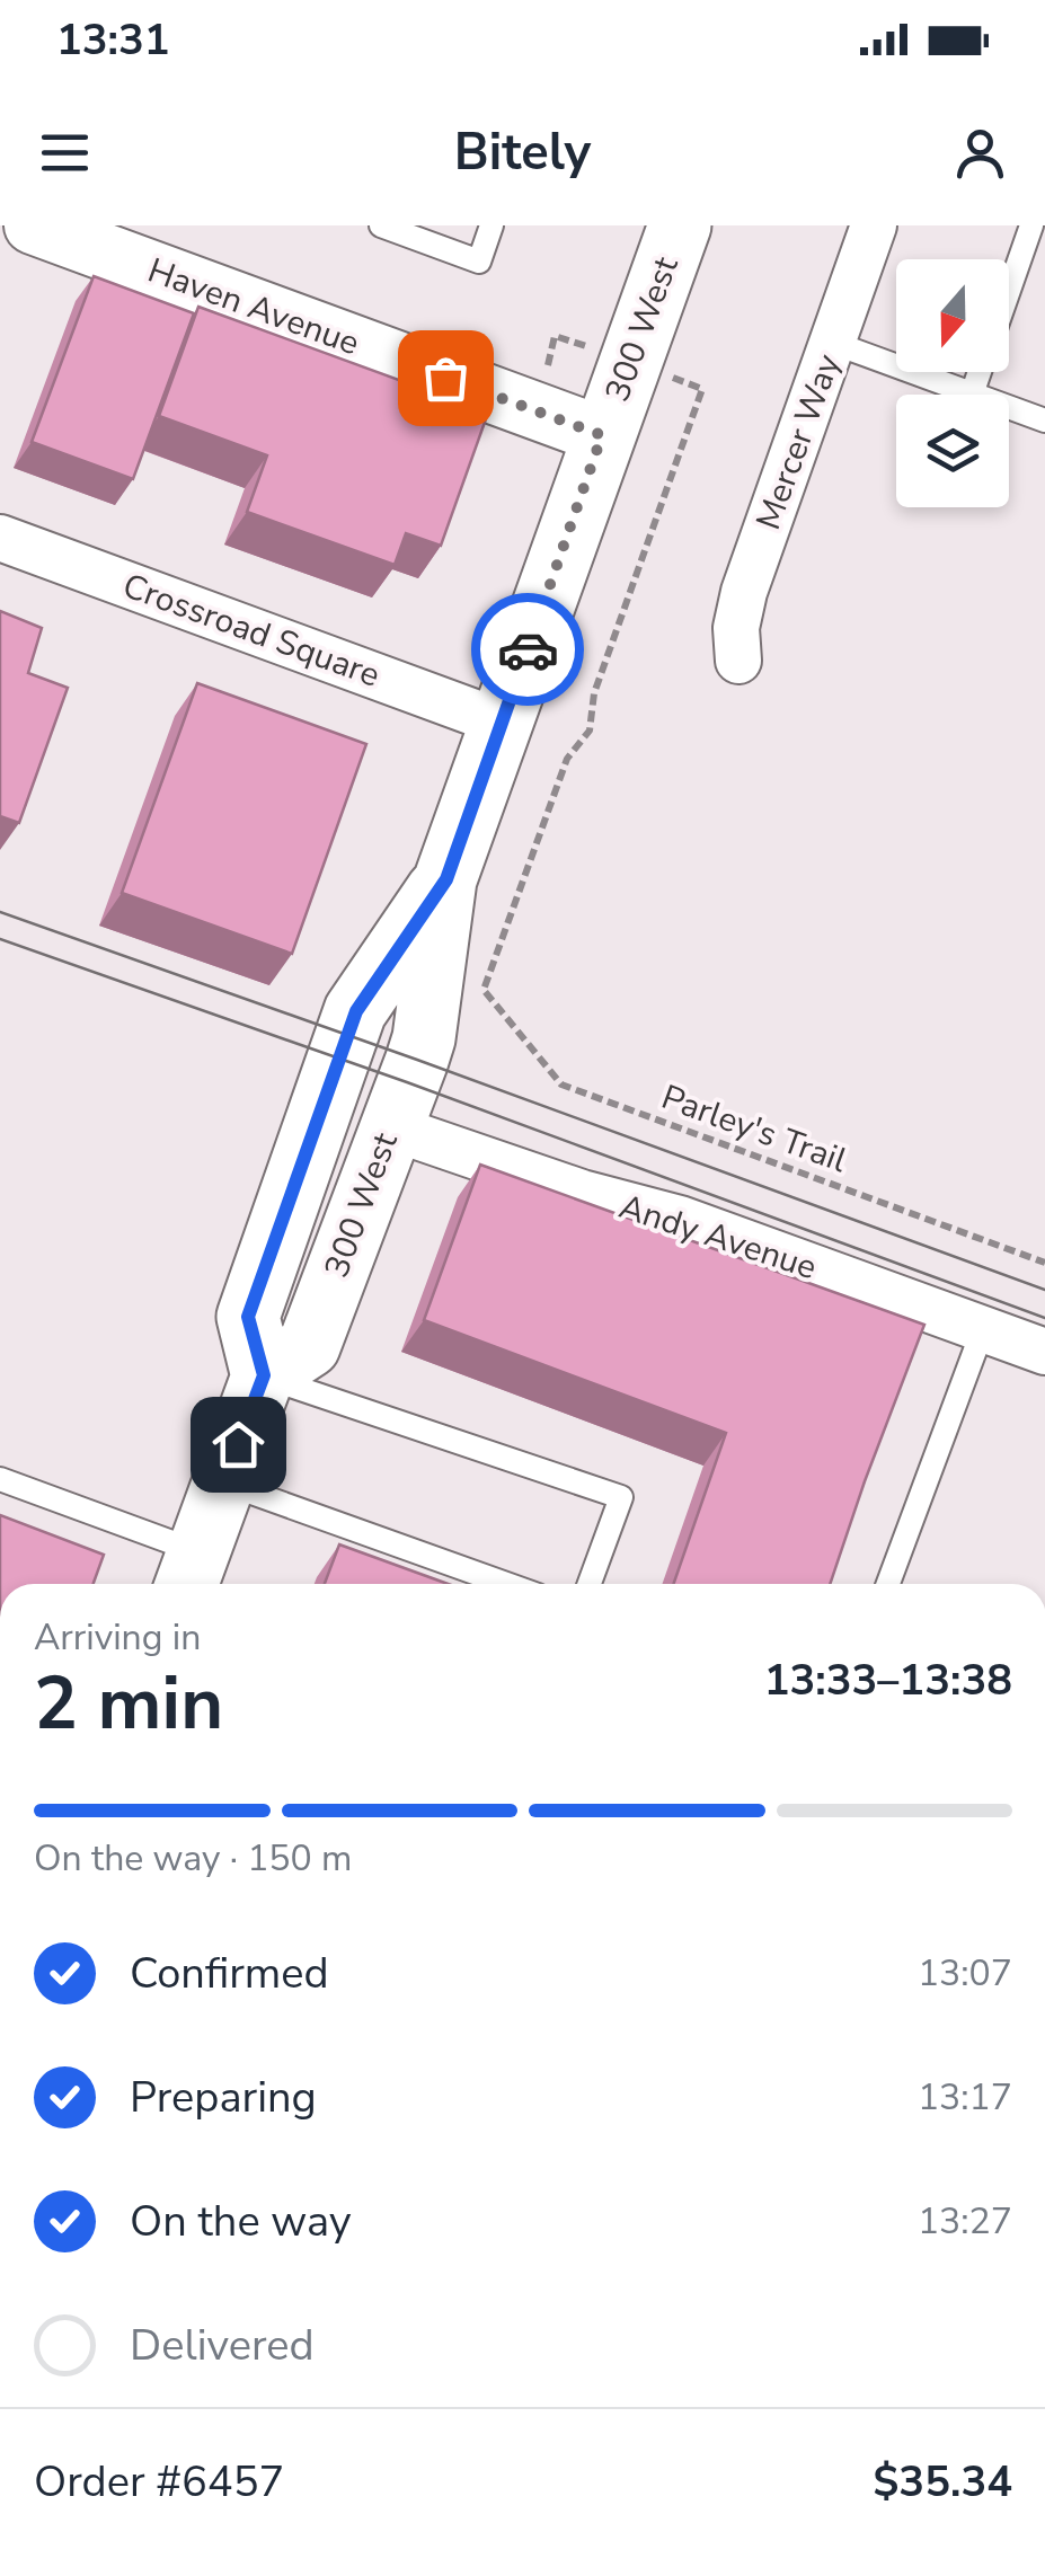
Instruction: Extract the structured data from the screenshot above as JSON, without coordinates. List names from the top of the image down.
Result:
{
  "streets": {
    "main road": ["300 West"],
    "street": [
      "Haven Avenue",
      "Mercer Way",
      "Crossroad Square",
      "Andy Avenue"
    ],
    "path": ["Parley's Trail"]
  },
  "crossings": [
    ["Haven Avenue", "300 West"],
    ["300 West", "Crossroad Square"],
    ["300 West", "Andy Avenue"]
  ],
  "north": "bottom",
  "page": {
    "status": "13:31",
    "header": "Bitely",
    "heading": ["2 min", "Arriving in", "13:33–13:38"],
    "panel": ["Order #6457", "$35.34"],
    "bar": "On the way · 150 m",
    "list": [
      ["Confirmed", "13:07"],
      ["Preparing", "13:17"],
      ["On the way", "13:27"],
      "Delivered"
    ]
  }
}
